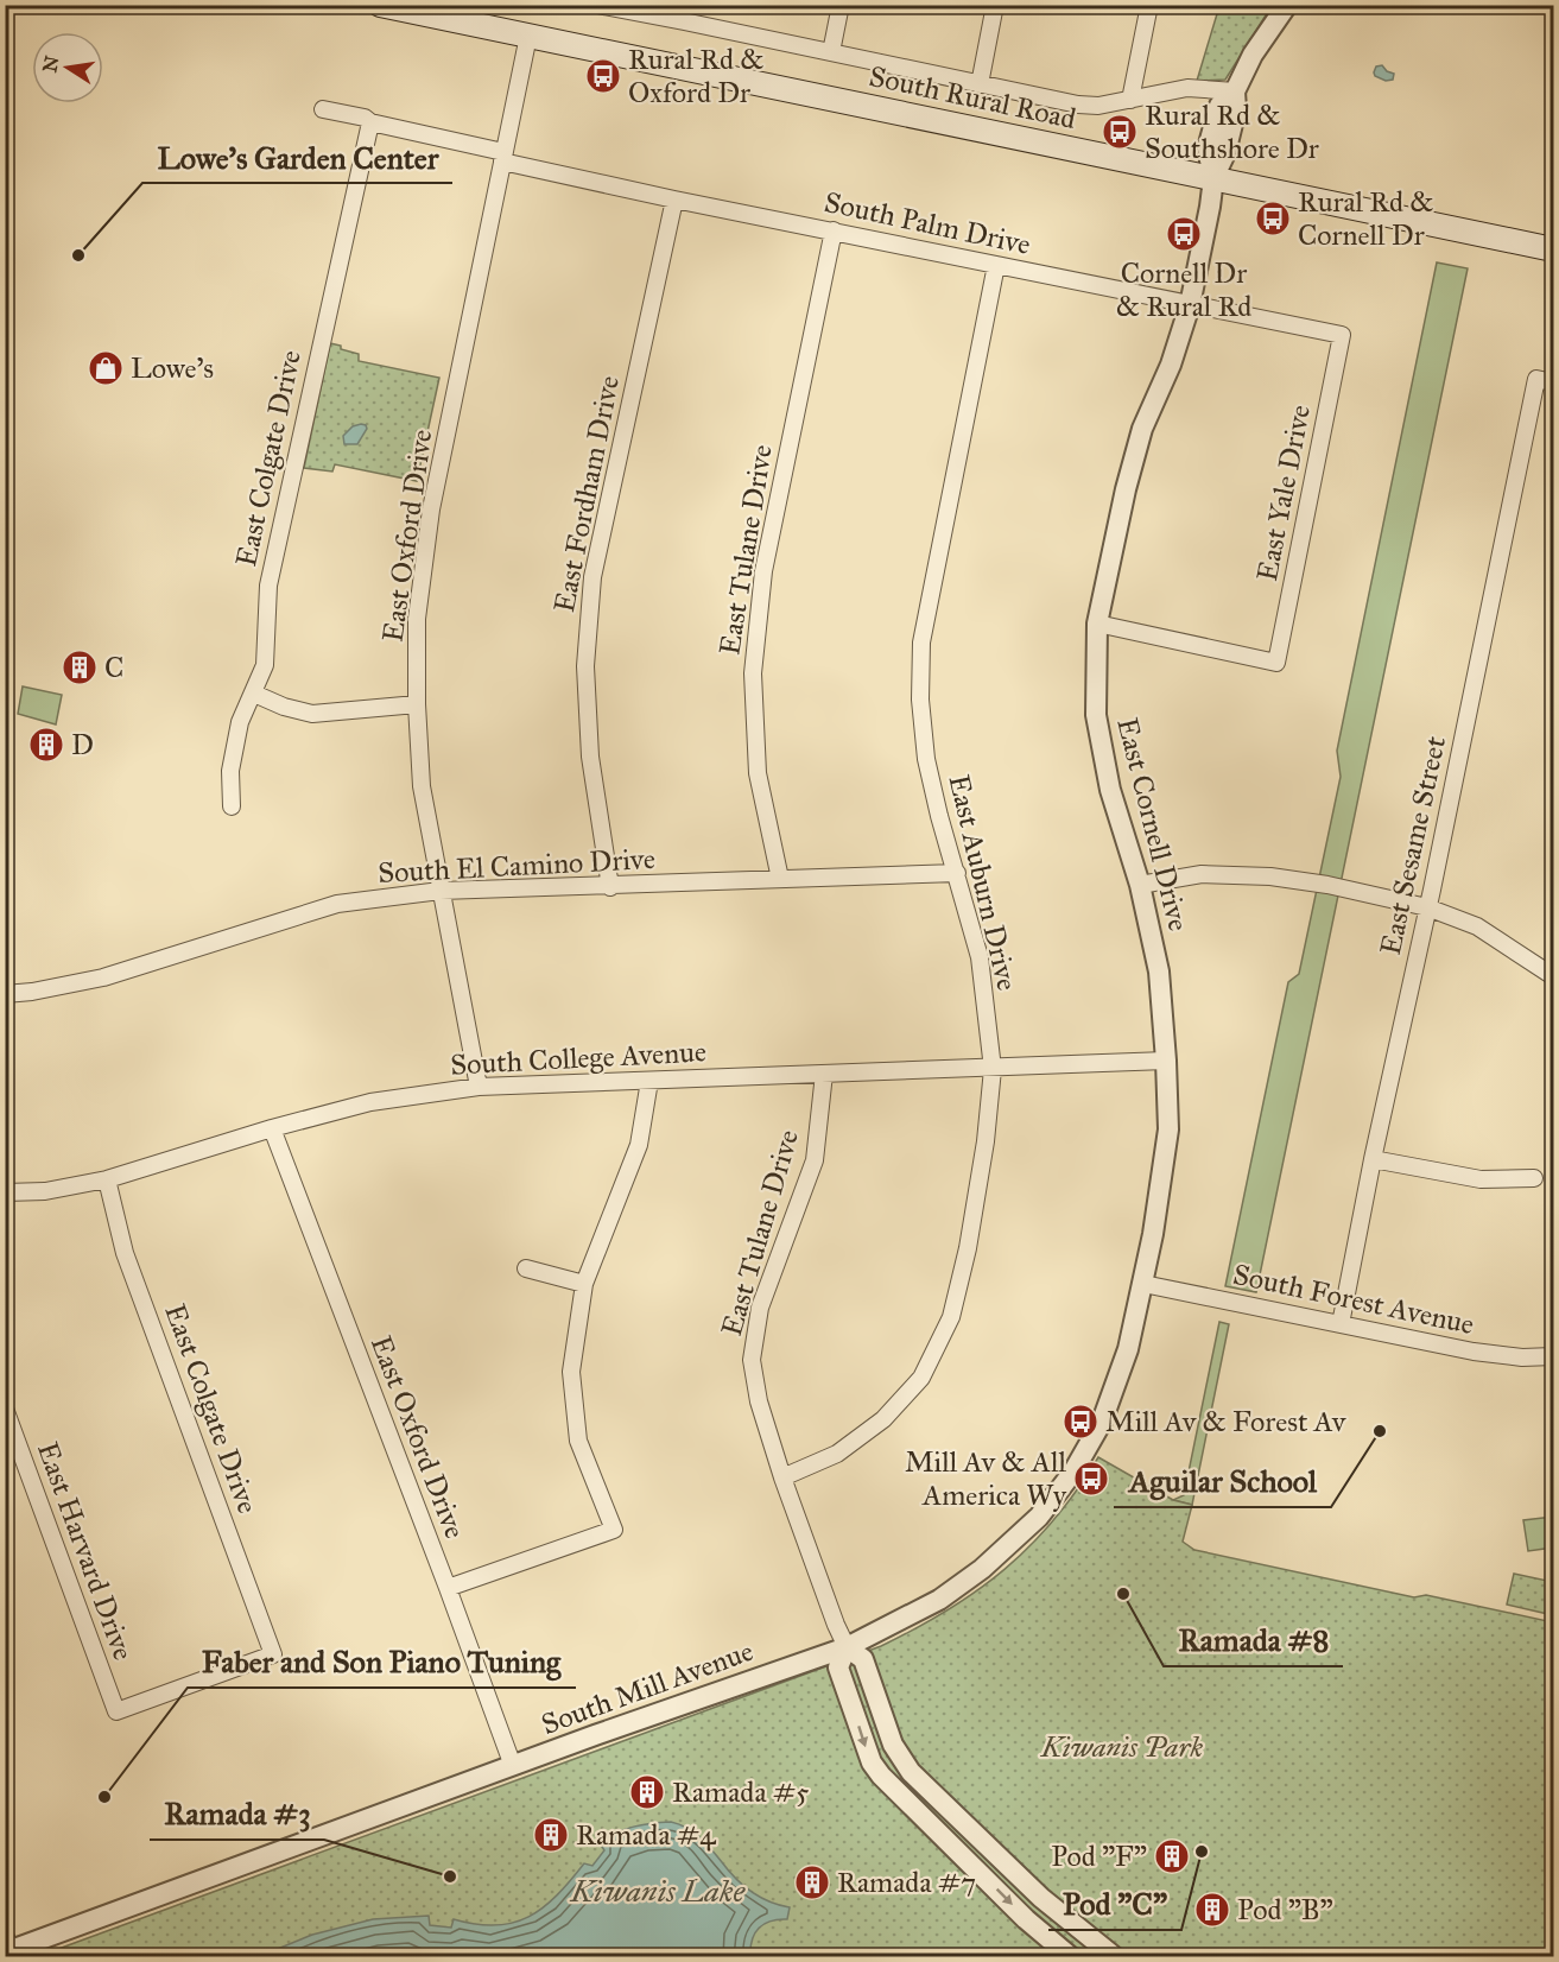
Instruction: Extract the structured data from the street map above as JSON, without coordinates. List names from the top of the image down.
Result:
{
  "streets": {
    "main road": ["South Rural Road"],
    "street": [
      "South Palm Drive",
      "East Colgate Drive",
      "East Yale Drive",
      "East Fordham Drive",
      "East Oxford Drive",
      "East Tulane Drive",
      "East Cornell Drive",
      "East Sesame Street",
      "South El Camino Drive",
      "East Auburn Drive",
      "South College Avenue",
      "South Forest Avenue",
      "East Harvard Drive",
      "South Mill Avenue"
    ]
  },
  "crossings": [
    ["South Rural Road", "East Oxford Drive"],
    ["South Rural Road", "East Cornell Drive"],
    ["South Palm Drive", "East Colgate Drive"],
    ["South Palm Drive", "East Yale Drive"],
    ["South Palm Drive", "East Fordham Drive"],
    ["South Palm Drive", "East Oxford Drive"],
    ["South Palm Drive", "East Tulane Drive"],
    ["South Palm Drive", "East Cornell Drive"],
    ["South Palm Drive", "East Auburn Drive"],
    ["East Colgate Drive", "South College Avenue"],
    ["East Colgate Drive", "East Harvard Drive"],
    ["East Yale Drive", "East Cornell Drive"],
    ["East Fordham Drive", "South El Camino Drive"],
    ["East Oxford Drive", "South El Camino Drive"],
    ["East Oxford Drive", "South College Avenue"],
    ["East Oxford Drive", "South Mill Avenue"],
    ["East Tulane Drive", "South El Camino Drive"],
    ["East Tulane Drive", "East Auburn Drive"],
    ["East Tulane Drive", "South College Avenue"],
    ["East Tulane Drive", "South Mill Avenue"],
    ["East Cornell Drive", "South College Avenue"],
    ["East Cornell Drive", "South Forest Avenue"],
    ["East Cornell Drive", "South Mill Avenue"],
    ["East Sesame Street", "South Forest Avenue"],
    ["South El Camino Drive", "East Auburn Drive"],
    ["East Auburn Drive", "South College Avenue"],
    ["South Forest Avenue", "South Mill Avenue"]
  ],
  "water": ["Kiwanis Lake"],
  "parks": ["Kiwanis Park"],
  "places": {
    "bus stop": [
      "Rural Rd & Oxford Dr",
      "Rural Rd & Southshore Dr",
      "Rural Rd & Cornell Dr",
      "Cornell Dr & Rural Rd",
      "Mill Av & Forest Av",
      "Mill Av & All America Wy"
    ],
    "other": [
      "Lowe's Garden Center",
      "Aguilar School",
      "Ramada #8",
      "Faber and Son Piano Tuning",
      "Pod \"C\"",
      "Ramada #3"
    ],
    "shop": ["Lowe's"],
    "building": [
      "C",
      "D",
      "Ramada #5",
      "Ramada #4",
      "Pod \"F\"",
      "Ramada #7",
      "Pod \"B\""
    ]
  },
  "north": "left"
}
